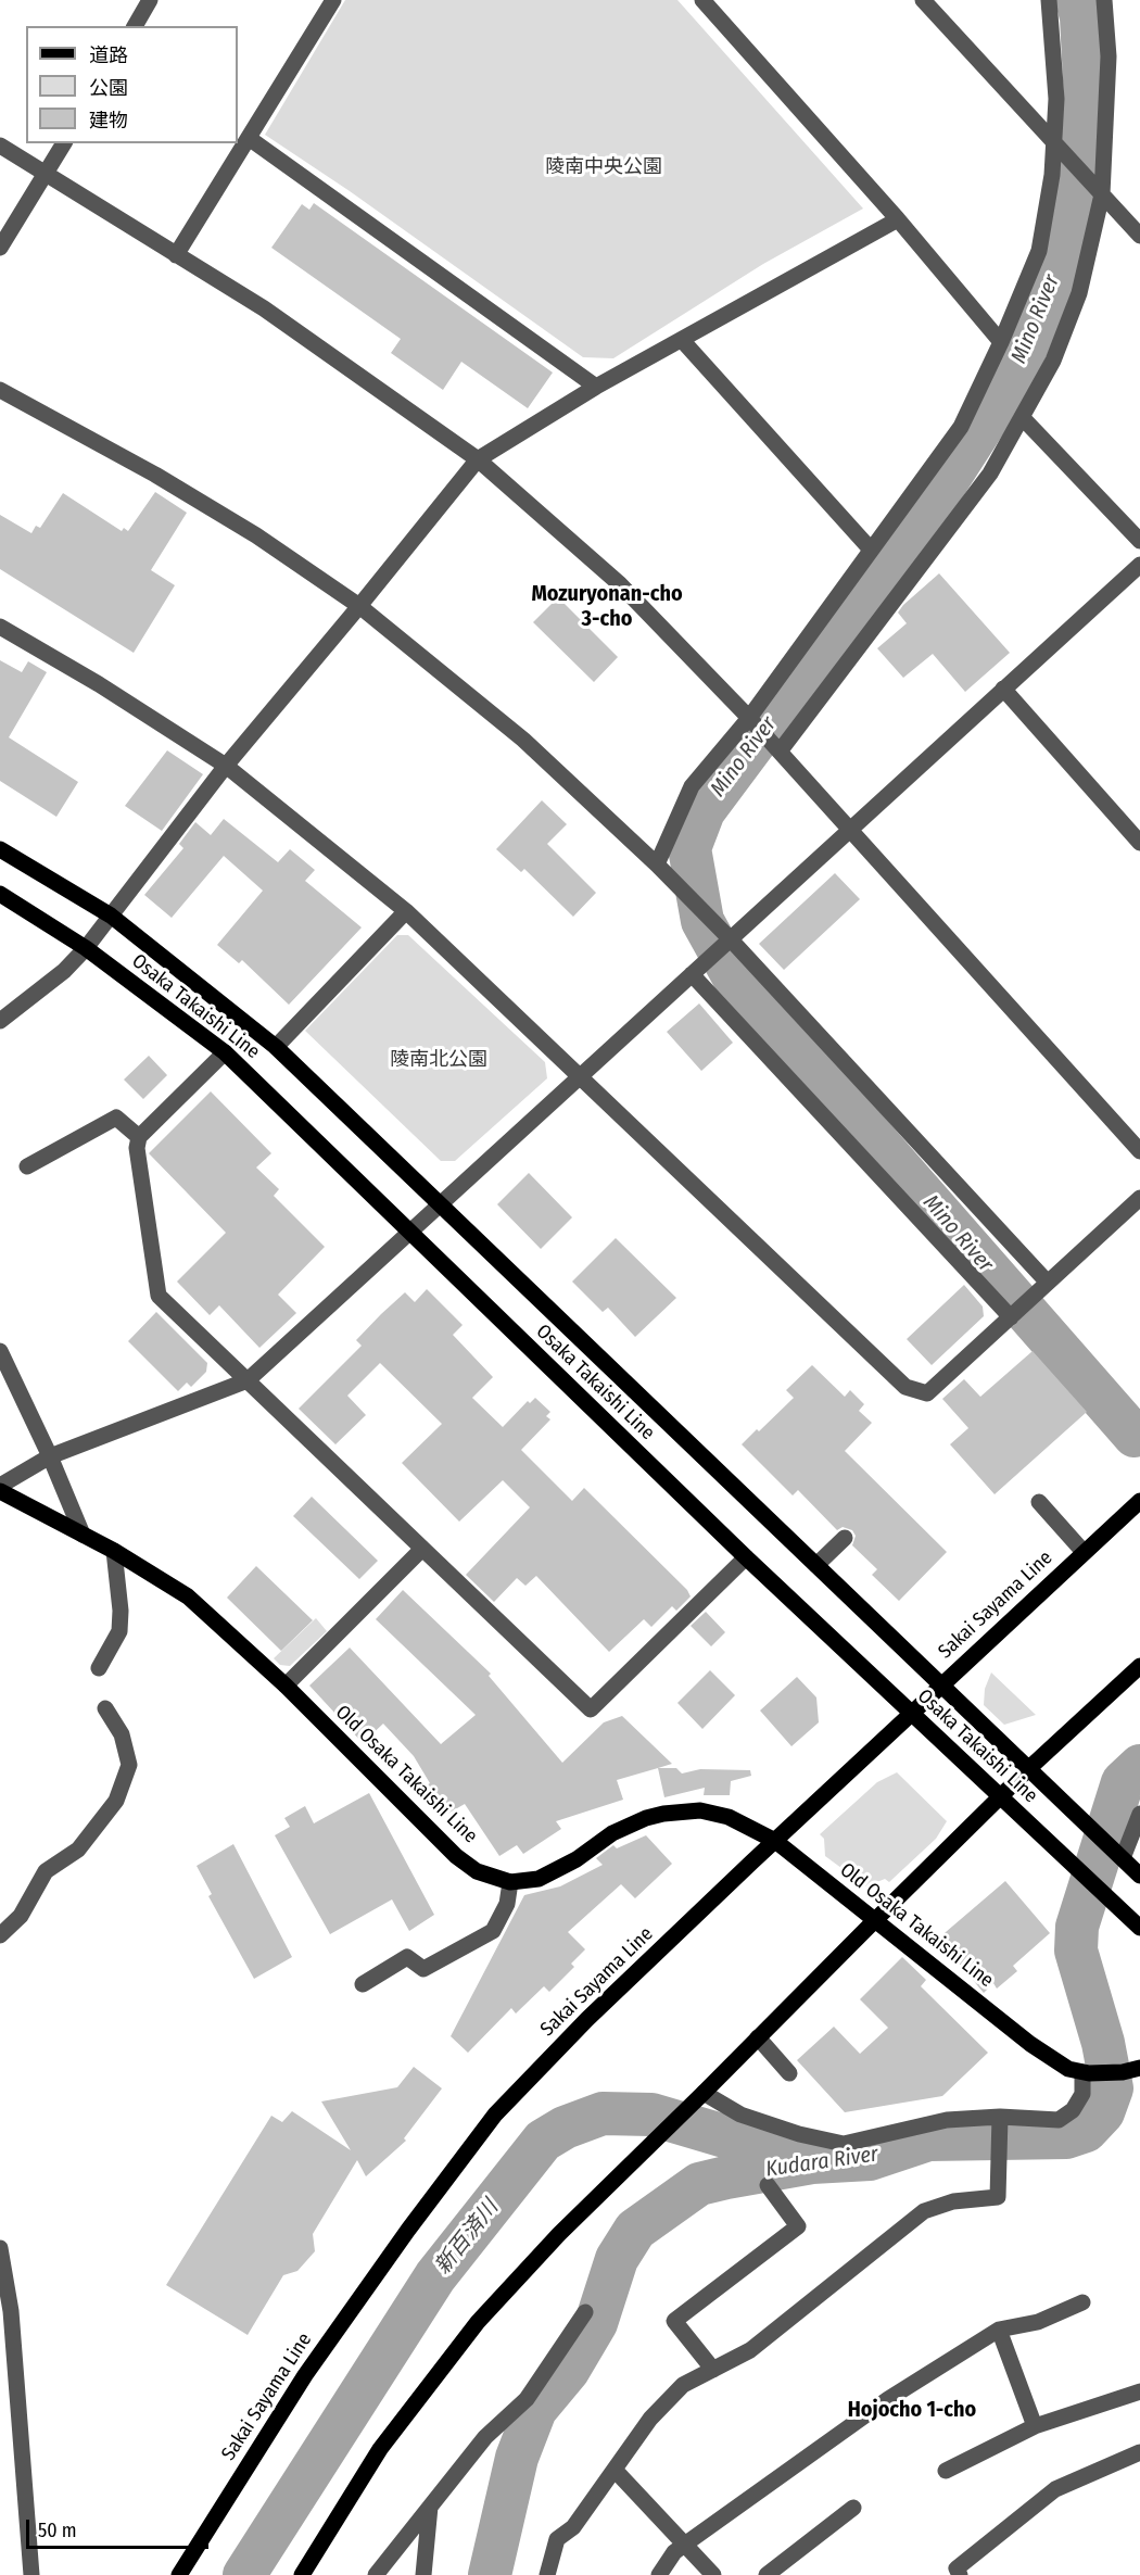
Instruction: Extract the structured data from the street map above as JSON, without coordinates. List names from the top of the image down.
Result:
{
  "streets": {
    "main road": ["Osaka Takaishi Line", "Sakai Sayama Line", "Old Osaka Takaishi Line"]
  },
  "crossings": [
    ["Osaka Takaishi Line", "Sakai Sayama Line"],
    ["Sakai Sayama Line", "Old Osaka Takaishi Line"]
  ],
  "districts": ["Mozuryonan-cho 3-cho", "Hojocho 1-cho"],
  "water": ["Mino River", "Kudara River", "新百済川"],
  "parks": ["陵南中央公園", "陵南北公園"],
  "legend": ["道路", "公園", "建物"],
  "scale_bar": "50 m"
}
